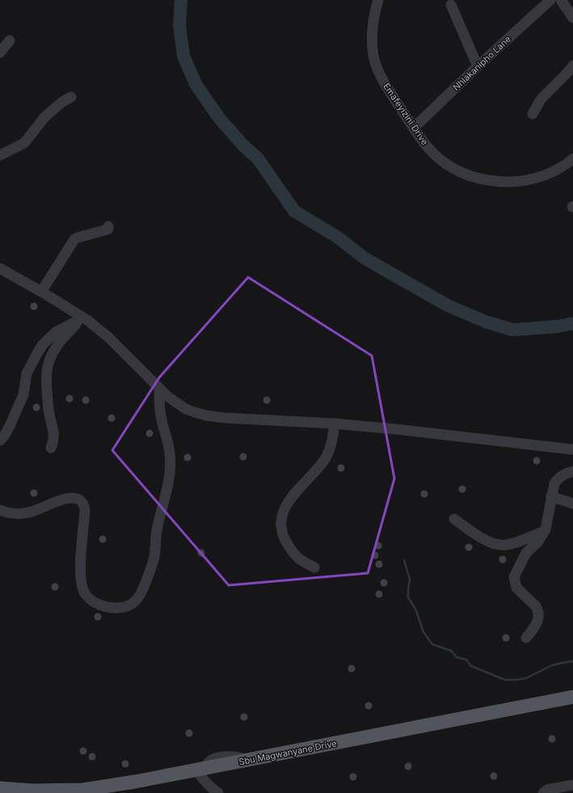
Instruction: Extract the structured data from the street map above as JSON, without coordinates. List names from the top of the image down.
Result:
{
  "streets": {
    "main road": ["Sbu Magwanyane Drive"],
    "street": ["Nhlakanipho Lane", "Emafeyizini Drive"]
  },
  "crossings": [
    ["Nhlakanipho Lane", "Emafeyizini Drive"]
  ]
}
